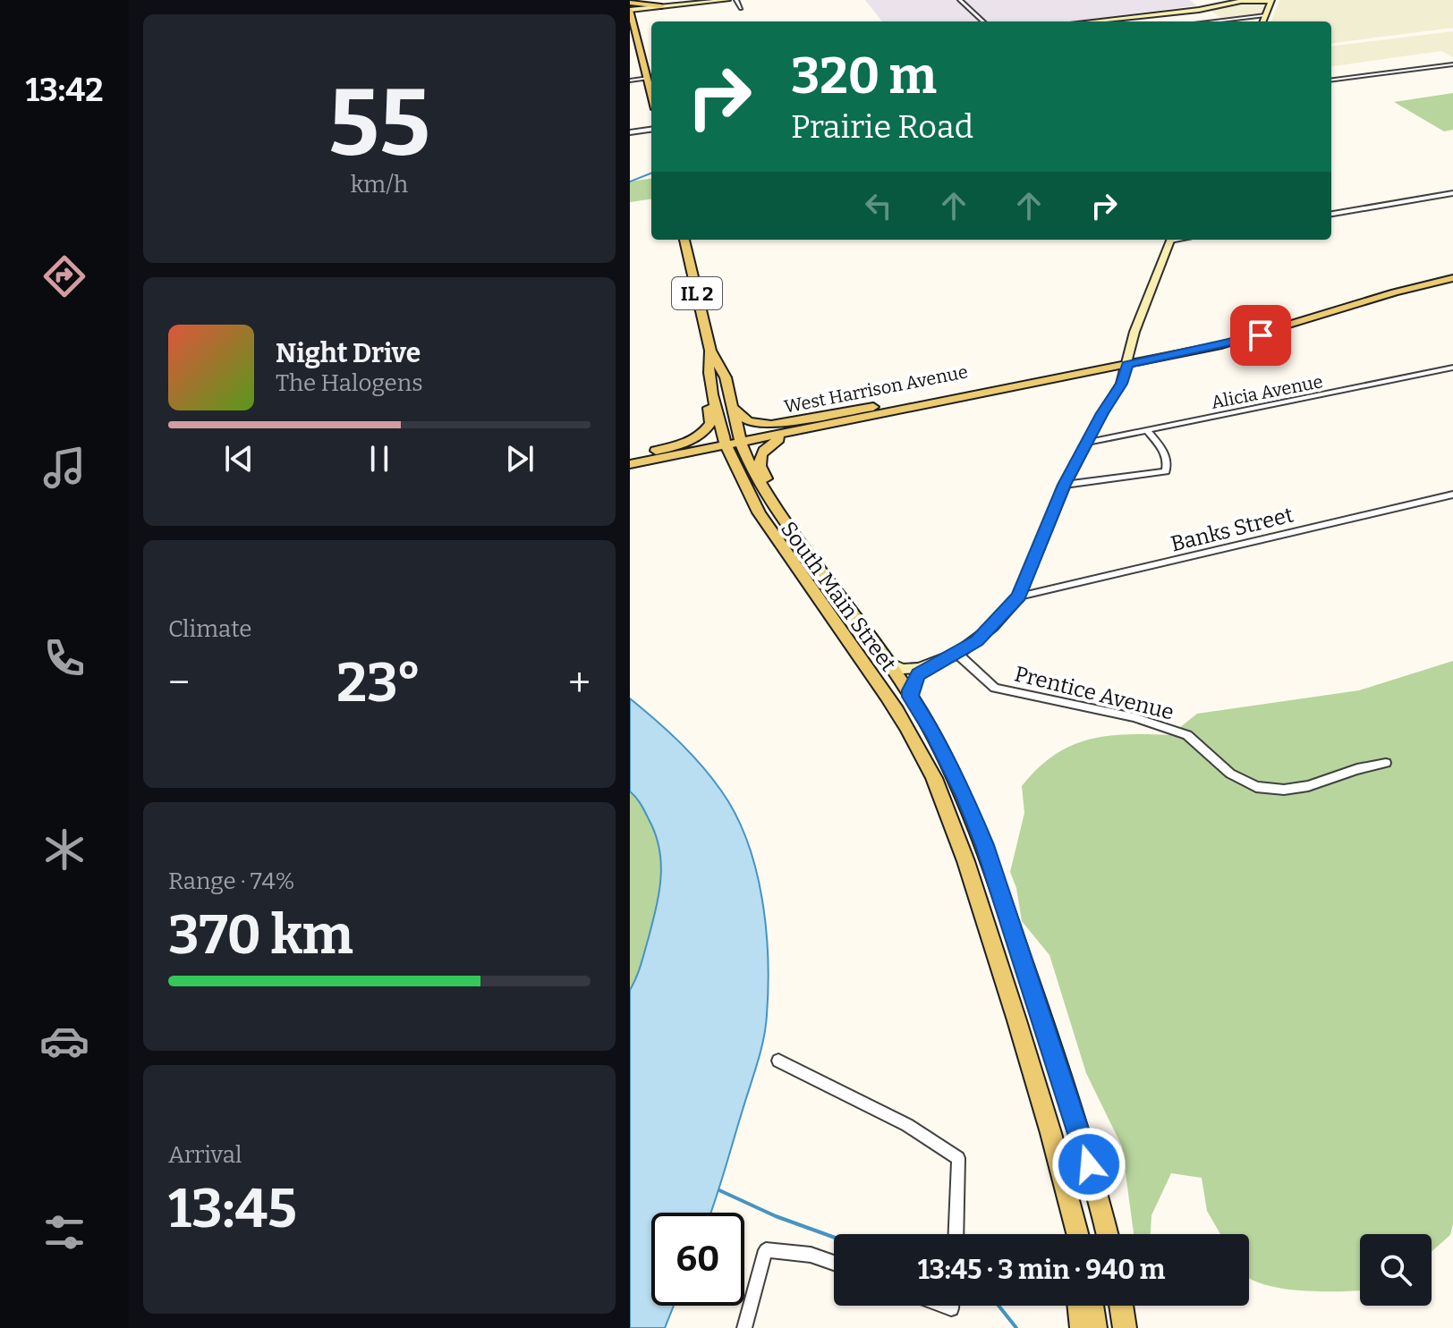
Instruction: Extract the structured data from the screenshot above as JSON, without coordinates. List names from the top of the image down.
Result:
{
  "streets": {
    "main road": ["IL 2", "West Harrison Avenue", "South Main Street"],
    "street": ["Alicia Avenue", "Banks Street", "Prentice Avenue"]
  },
  "crossings": [
    ["West Harrison Avenue", "South Main Street"]
  ],
  "page": {
    "tabs": "13:42",
    "tile": [
      ["55", "km/h"],
      "Climate",
      ["Range · 74%", "370 km"],
      ["Arrival", "13:45"]
    ],
    "turn": ["320 m", "Prairie Road"],
    "song": ["Night Drive", "The Halogens"],
    "heat": ["−", "23°", "+"],
    "limit": "60",
    "trip": "13:45 · 3 min · 940 m"
  }
}
